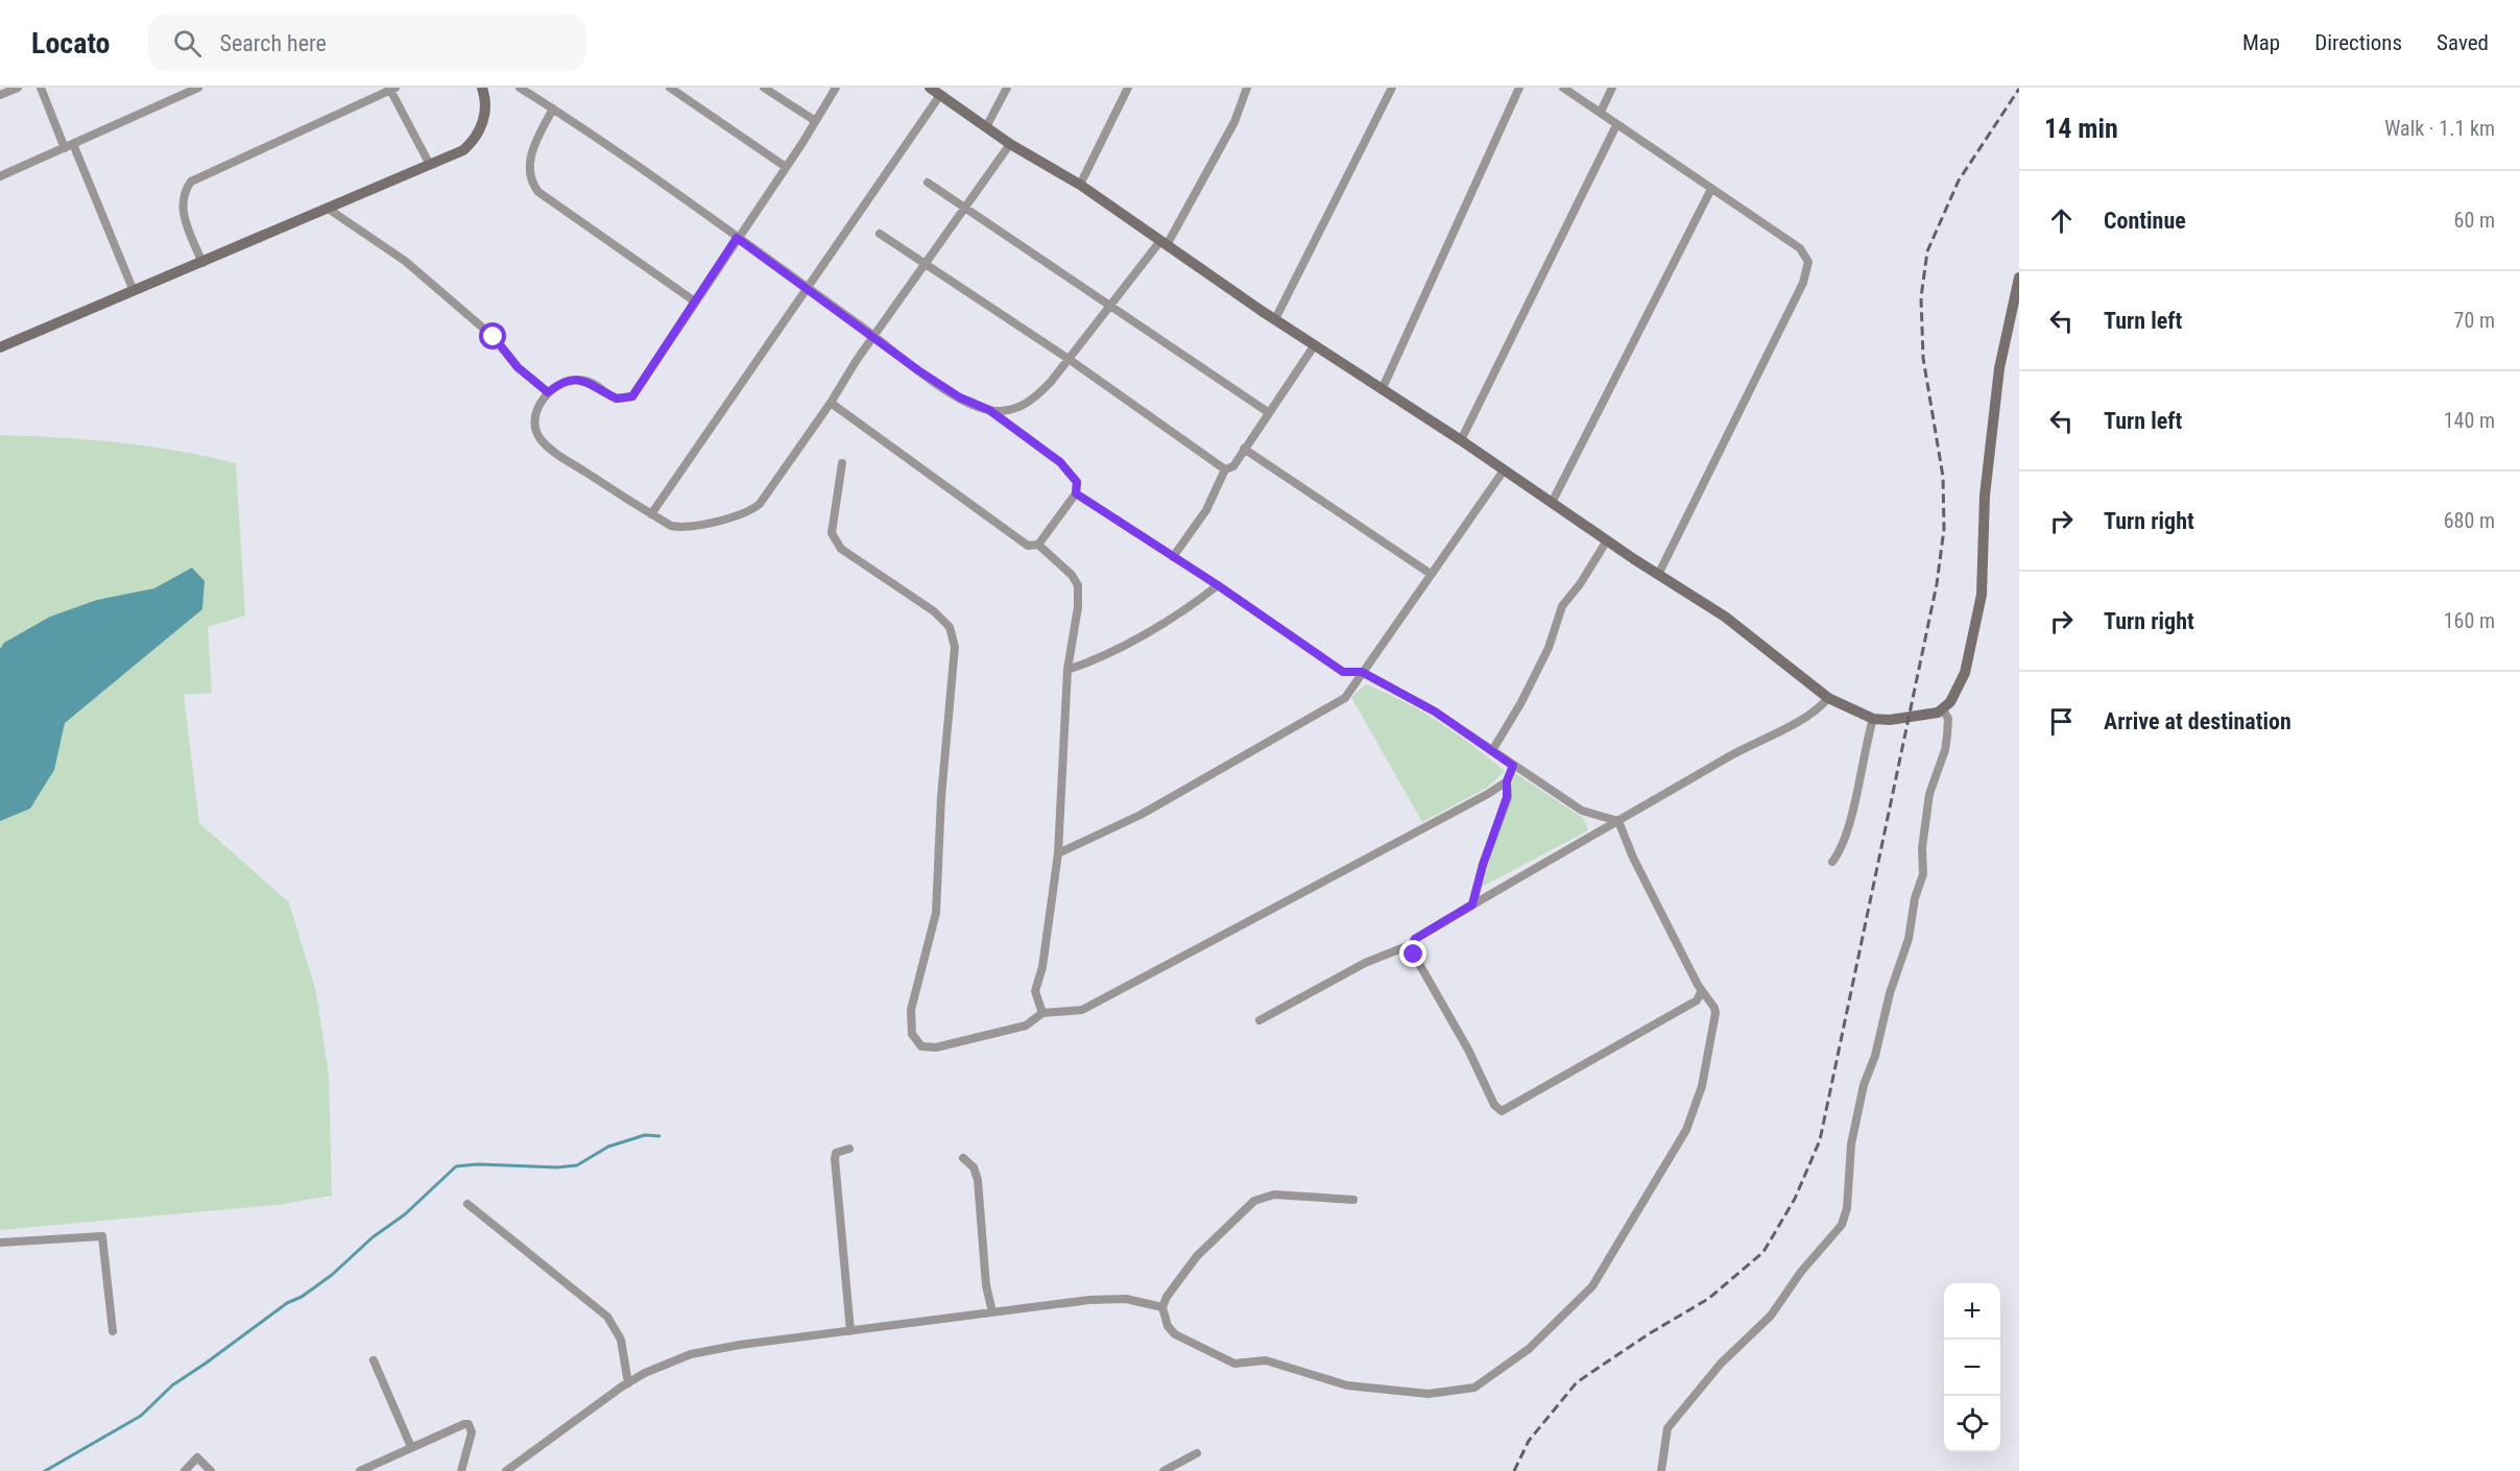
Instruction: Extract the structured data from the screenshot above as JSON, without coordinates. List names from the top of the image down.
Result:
{
  "page": {
    "header": "Locato",
    "search": "Search here",
    "nav": ["Map", "Directions", "Saved"],
    "heading": ["14 min", "Walk · 1.1 km"],
    "list": [
      ["Continue", "60 m"],
      ["Turn left", "70 m"],
      ["Turn left", "140 m"],
      ["Turn right", "680 m"],
      ["Turn right", "160 m"],
      "Arrive at destination"
    ],
    "map_buttons": ["+", "−"]
  }
}
